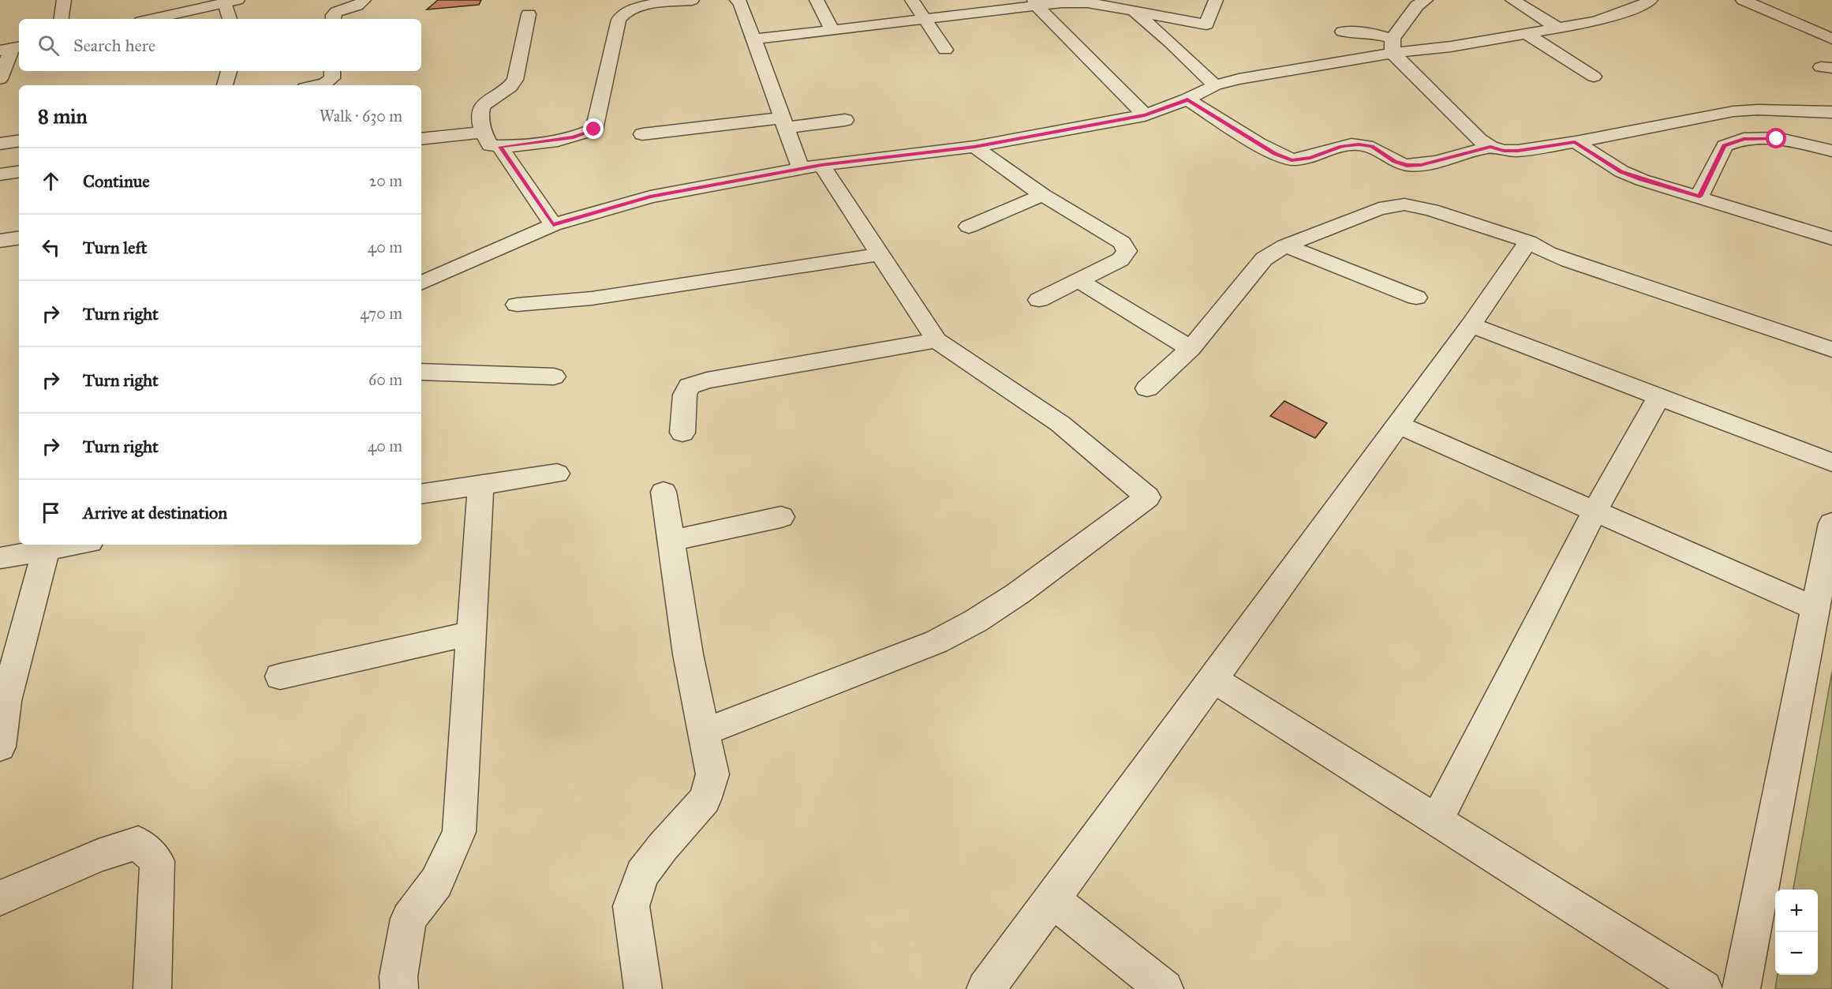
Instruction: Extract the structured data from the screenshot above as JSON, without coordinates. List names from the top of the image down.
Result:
{
  "page": {
    "search": "Search here",
    "heading": ["8 min", "Walk · 630 m"],
    "list": [
      ["Continue", "20 m"],
      ["Turn left", "40 m"],
      ["Turn right", "470 m"],
      ["Turn right", "60 m"],
      ["Turn right", "40 m"],
      "Arrive at destination"
    ],
    "map_buttons": ["+", "−"]
  }
}
